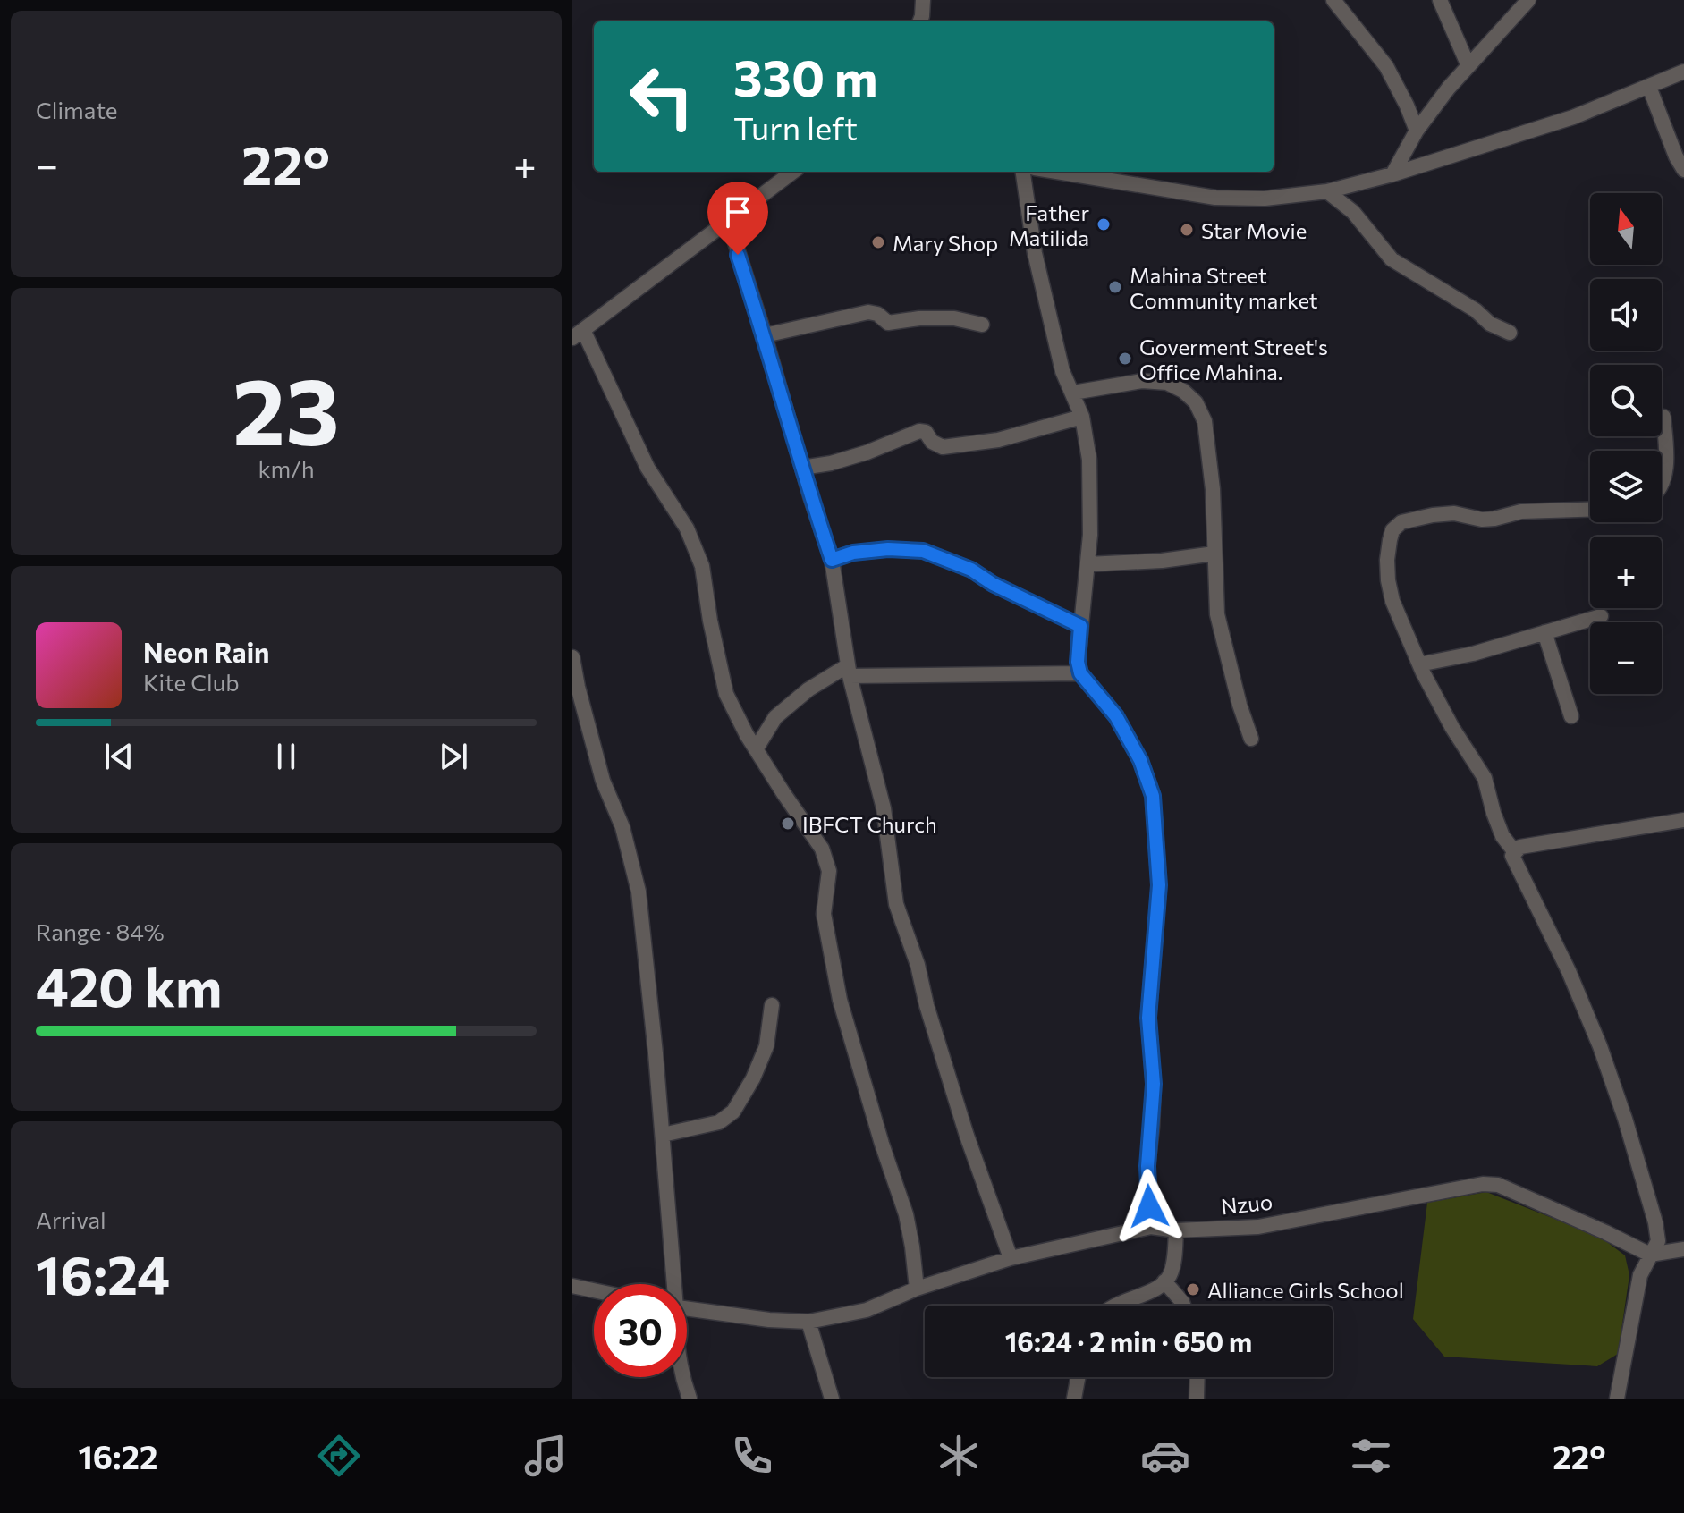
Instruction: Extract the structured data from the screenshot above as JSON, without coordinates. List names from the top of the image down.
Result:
{
  "streets": {
    "street": ["Nzuo"]
  },
  "places": [
    "Father Matilida",
    "Star Movie",
    "Mary Shop",
    "Mahina Street Community market",
    "Goverment Street's Office Mahina.",
    "IBFCT Church",
    "Alliance Girls School"
  ],
  "north": "top",
  "page": {
    "tile": [
      "Climate",
      ["23", "km/h"],
      ["Range · 84%", "420 km"],
      ["Arrival", "16:24"]
    ],
    "turn": ["330 m", "Turn left"],
    "heat": ["−", "22°", "+"],
    "map_buttons": ["+", "−"],
    "song": ["Neon Rain", "Kite Club"],
    "limit": "30",
    "trip": "16:24 · 2 min · 650 m",
    "tabs": ["16:22", "22°"]
  }
}
